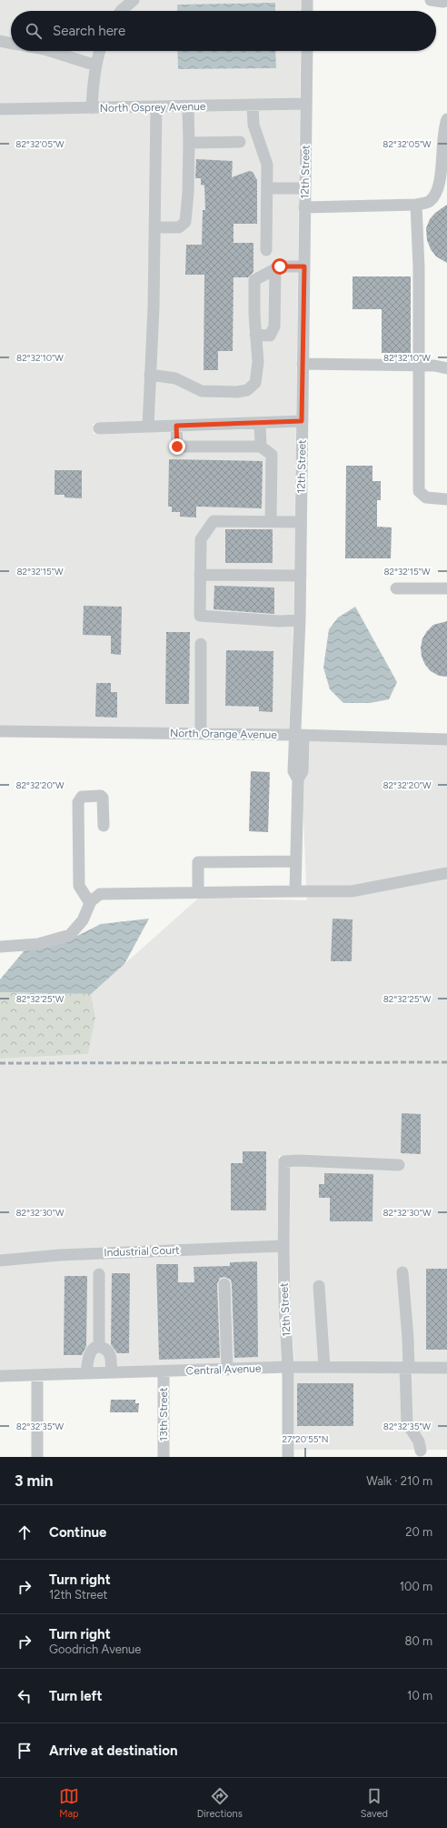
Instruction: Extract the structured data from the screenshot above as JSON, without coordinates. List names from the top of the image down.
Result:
{
  "streets": {
    "street": [
      "North Osprey Avenue",
      "12th Street",
      "North Orange Avenue",
      "Industrial Court",
      "Central Avenue",
      "13th Street"
    ]
  },
  "crossings": [
    ["North Osprey Avenue", "12th Street"],
    ["12th Street", "North Orange Avenue"],
    ["12th Street", "Industrial Court"],
    ["12th Street", "Central Avenue"],
    ["Central Avenue", "13th Street"]
  ],
  "page": {
    "search": "Search here",
    "heading": ["3 min", "Walk · 210 m"],
    "list": [
      ["Continue", "20 m"],
      ["Turn right", "12th Street", "100 m"],
      ["Turn right", "Goodrich Avenue", "80 m"],
      ["Turn left", "10 m"],
      "Arrive at destination"
    ],
    "nav": ["Map", "Directions", "Saved"]
  },
  "coordinates": [
    "82°32'05\"W",
    "82°32'10\"W",
    "82°32'15\"W",
    "82°32'20\"W",
    "82°32'25\"W",
    "82°32'30\"W",
    "82°32'35\"W",
    "27°20'55\"N"
  ]
}
